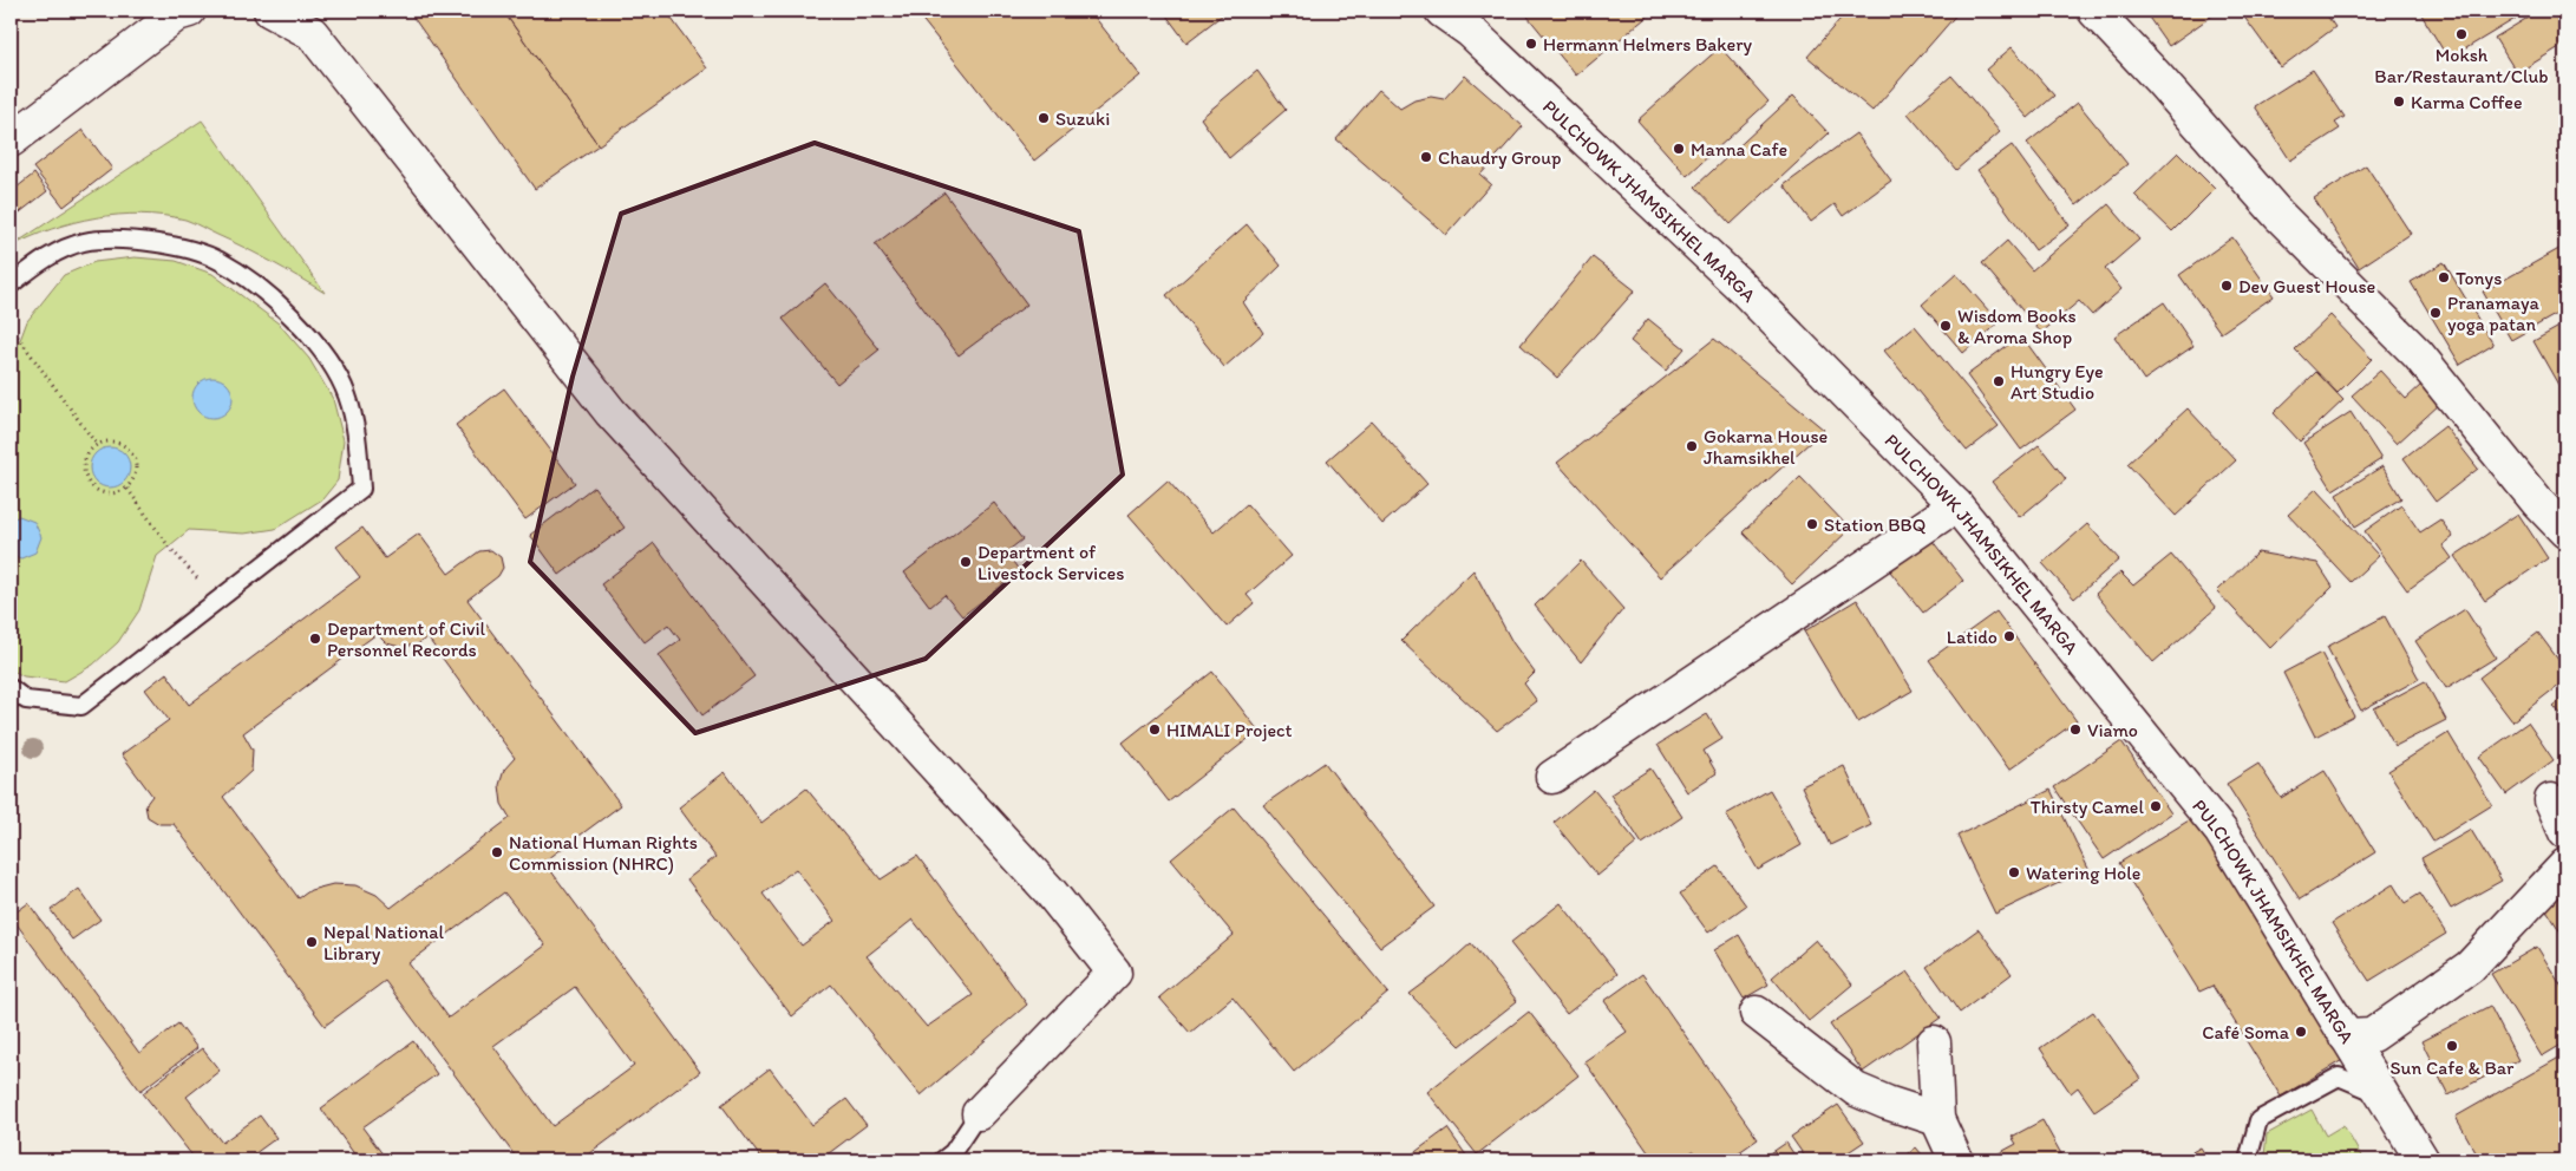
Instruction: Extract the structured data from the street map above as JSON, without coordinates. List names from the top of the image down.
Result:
{
  "streets": {
    "street": ["PULCHOWK JHAMSIKHEL MARGA"]
  },
  "places": [
    "Moksh Bar/Restaurant/Club",
    "Hermann Helmers Bakery",
    "Karma Coffee",
    "Suzuki",
    "Manna Cafe",
    "Chaudry Group",
    "Tonys",
    "Dev Guest House",
    "Pranamaya yoga patan",
    "Wisdom Books & Aroma Shop",
    "Hungry Eye Art Studio",
    "Gokarna House Jhamsikhel",
    "Station BBQ",
    "Department of Livestock Services",
    "Latido",
    "Department of Civil Personnel Records",
    "HIMALI Project",
    "Viamo",
    "Thirsty Camel",
    "National Human Rights Commission (NHRC)",
    "Watering Hole",
    "Nepal National Library",
    "Café Soma",
    "Sun Cafe & Bar"
  ]
}
